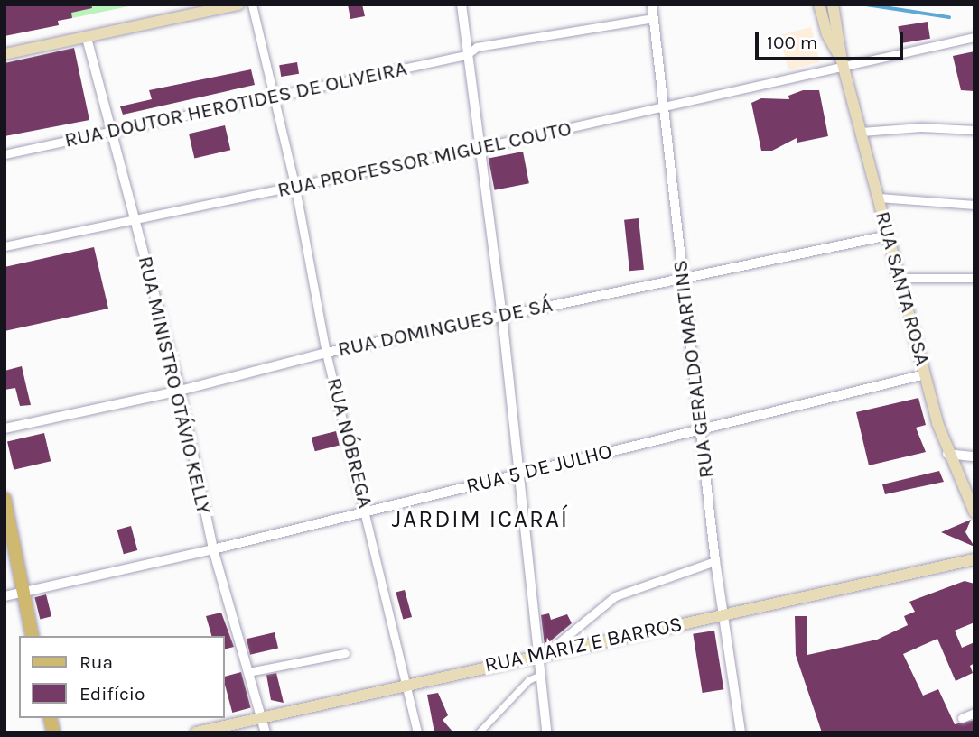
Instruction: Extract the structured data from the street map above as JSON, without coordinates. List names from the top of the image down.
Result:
{
  "streets": {
    "main road": ["RUA SANTA ROSA", "RUA MARIZ E BARROS"],
    "street": [
      "RUA DOUTOR HEROTIDES DE OLIVEIRA",
      "RUA PROFESSOR MIGUEL COUTO",
      "RUA DOMINGUES DE SÁ",
      "RUA GERALDO MARTINS",
      "RUA MINISTRO OTÁVIO KELLY",
      "RUA NÓBREGA",
      "RUA 5 DE JULHO"
    ]
  },
  "crossings": [
    ["RUA DOUTOR HEROTIDES DE OLIVEIRA", "RUA GERALDO MARTINS"],
    ["RUA DOUTOR HEROTIDES DE OLIVEIRA", "RUA MINISTRO OTÁVIO KELLY"],
    ["RUA DOUTOR HEROTIDES DE OLIVEIRA", "RUA NÓBREGA"],
    ["RUA PROFESSOR MIGUEL COUTO", "RUA SANTA ROSA"],
    ["RUA PROFESSOR MIGUEL COUTO", "RUA GERALDO MARTINS"],
    ["RUA PROFESSOR MIGUEL COUTO", "RUA MINISTRO OTÁVIO KELLY"],
    ["RUA PROFESSOR MIGUEL COUTO", "RUA NÓBREGA"],
    ["RUA SANTA ROSA", "RUA DOMINGUES DE SÁ"],
    ["RUA SANTA ROSA", "RUA 5 DE JULHO"],
    ["RUA DOMINGUES DE SÁ", "RUA GERALDO MARTINS"],
    ["RUA DOMINGUES DE SÁ", "RUA MINISTRO OTÁVIO KELLY"],
    ["RUA DOMINGUES DE SÁ", "RUA NÓBREGA"],
    ["RUA GERALDO MARTINS", "RUA 5 DE JULHO"],
    ["RUA GERALDO MARTINS", "RUA MARIZ E BARROS"],
    ["RUA MINISTRO OTÁVIO KELLY", "RUA 5 DE JULHO"],
    ["RUA MINISTRO OTÁVIO KELLY", "RUA MARIZ E BARROS"],
    ["RUA NÓBREGA", "RUA 5 DE JULHO"],
    ["RUA NÓBREGA", "RUA MARIZ E BARROS"]
  ],
  "districts": ["JARDIM ICARAÍ"],
  "legend": ["Rua", "Edifício"],
  "scale_bar": "100 m"
}
